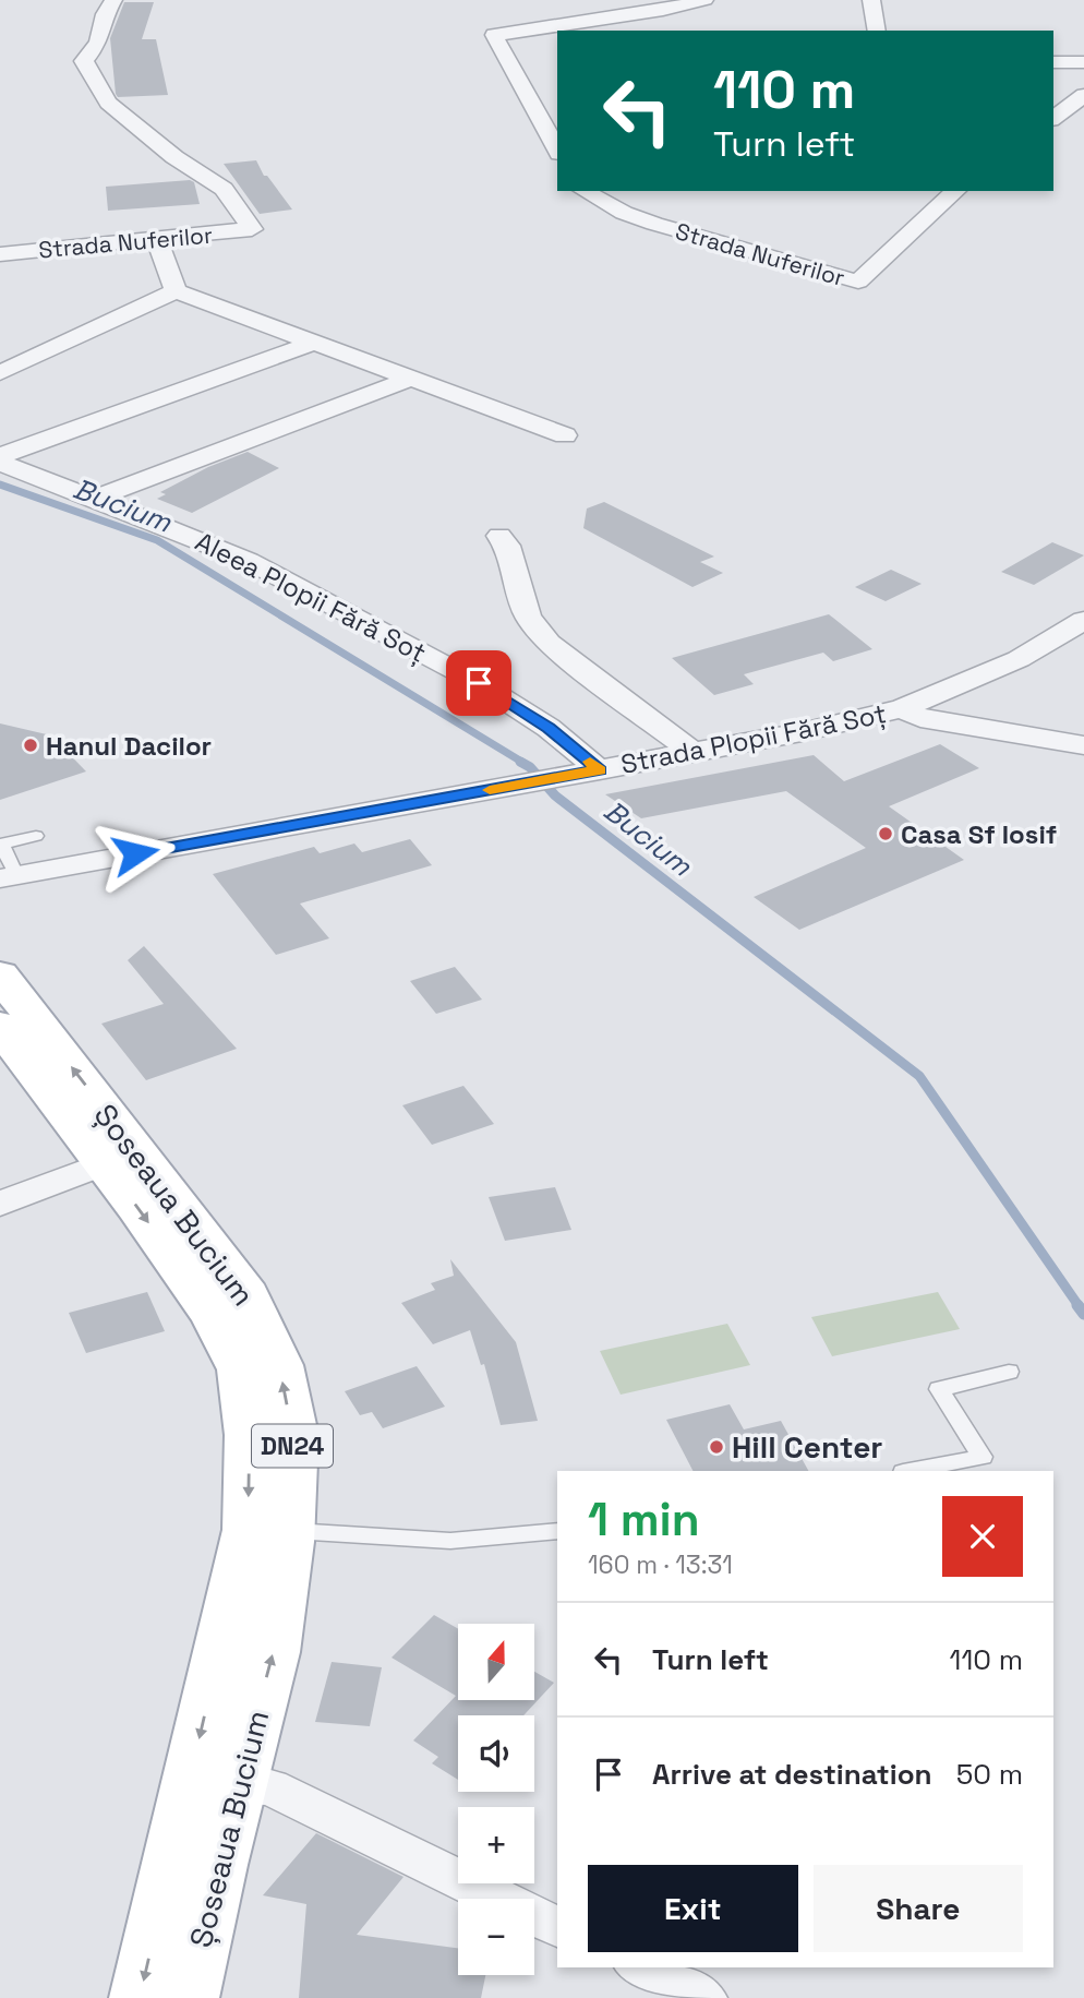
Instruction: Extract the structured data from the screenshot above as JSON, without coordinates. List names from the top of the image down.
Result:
{
  "streets": {
    "main road": ["Șoseaua Bucium", "DN24"],
    "street": ["Strada Nuferilor", "Aleea Plopii Fără Soț", "Strada Plopii Fără Soț"]
  },
  "crossings": [
    ["Aleea Plopii Fără Soț", "Strada Plopii Fără Soț"]
  ],
  "water": ["Bucium"],
  "places": ["Hanul Dacilor", "Casa Sf Iosif", "Hill Center"],
  "north": "top",
  "page": {
    "turn": ["110 m", "Turn left"],
    "heading": ["1 min", "160 m · 13:31"],
    "list": [
      {
        "name": "Turn left",
        "value": "110 m"
      },
      {
        "name": "Arrive at destination",
        "value": "50 m"
      }
    ],
    "map_buttons": ["+", "−"],
    "buttons": ["Exit", "Share"]
  }
}
